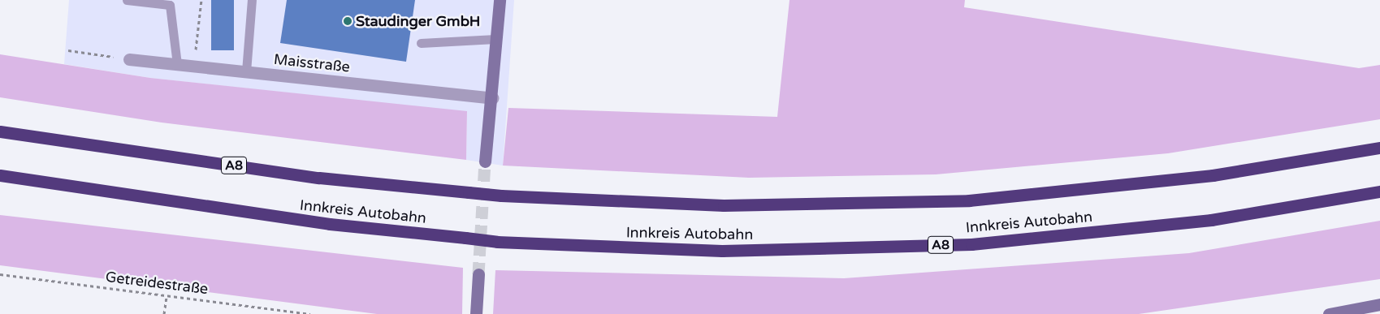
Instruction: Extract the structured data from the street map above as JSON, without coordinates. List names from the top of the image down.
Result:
{
  "streets": {
    "highway": ["A8", "Innkreis Autobahn"],
    "street": ["Maisstraße"],
    "path": ["Getreidestraße"]
  },
  "places": ["Staudinger GmbH"]
}
